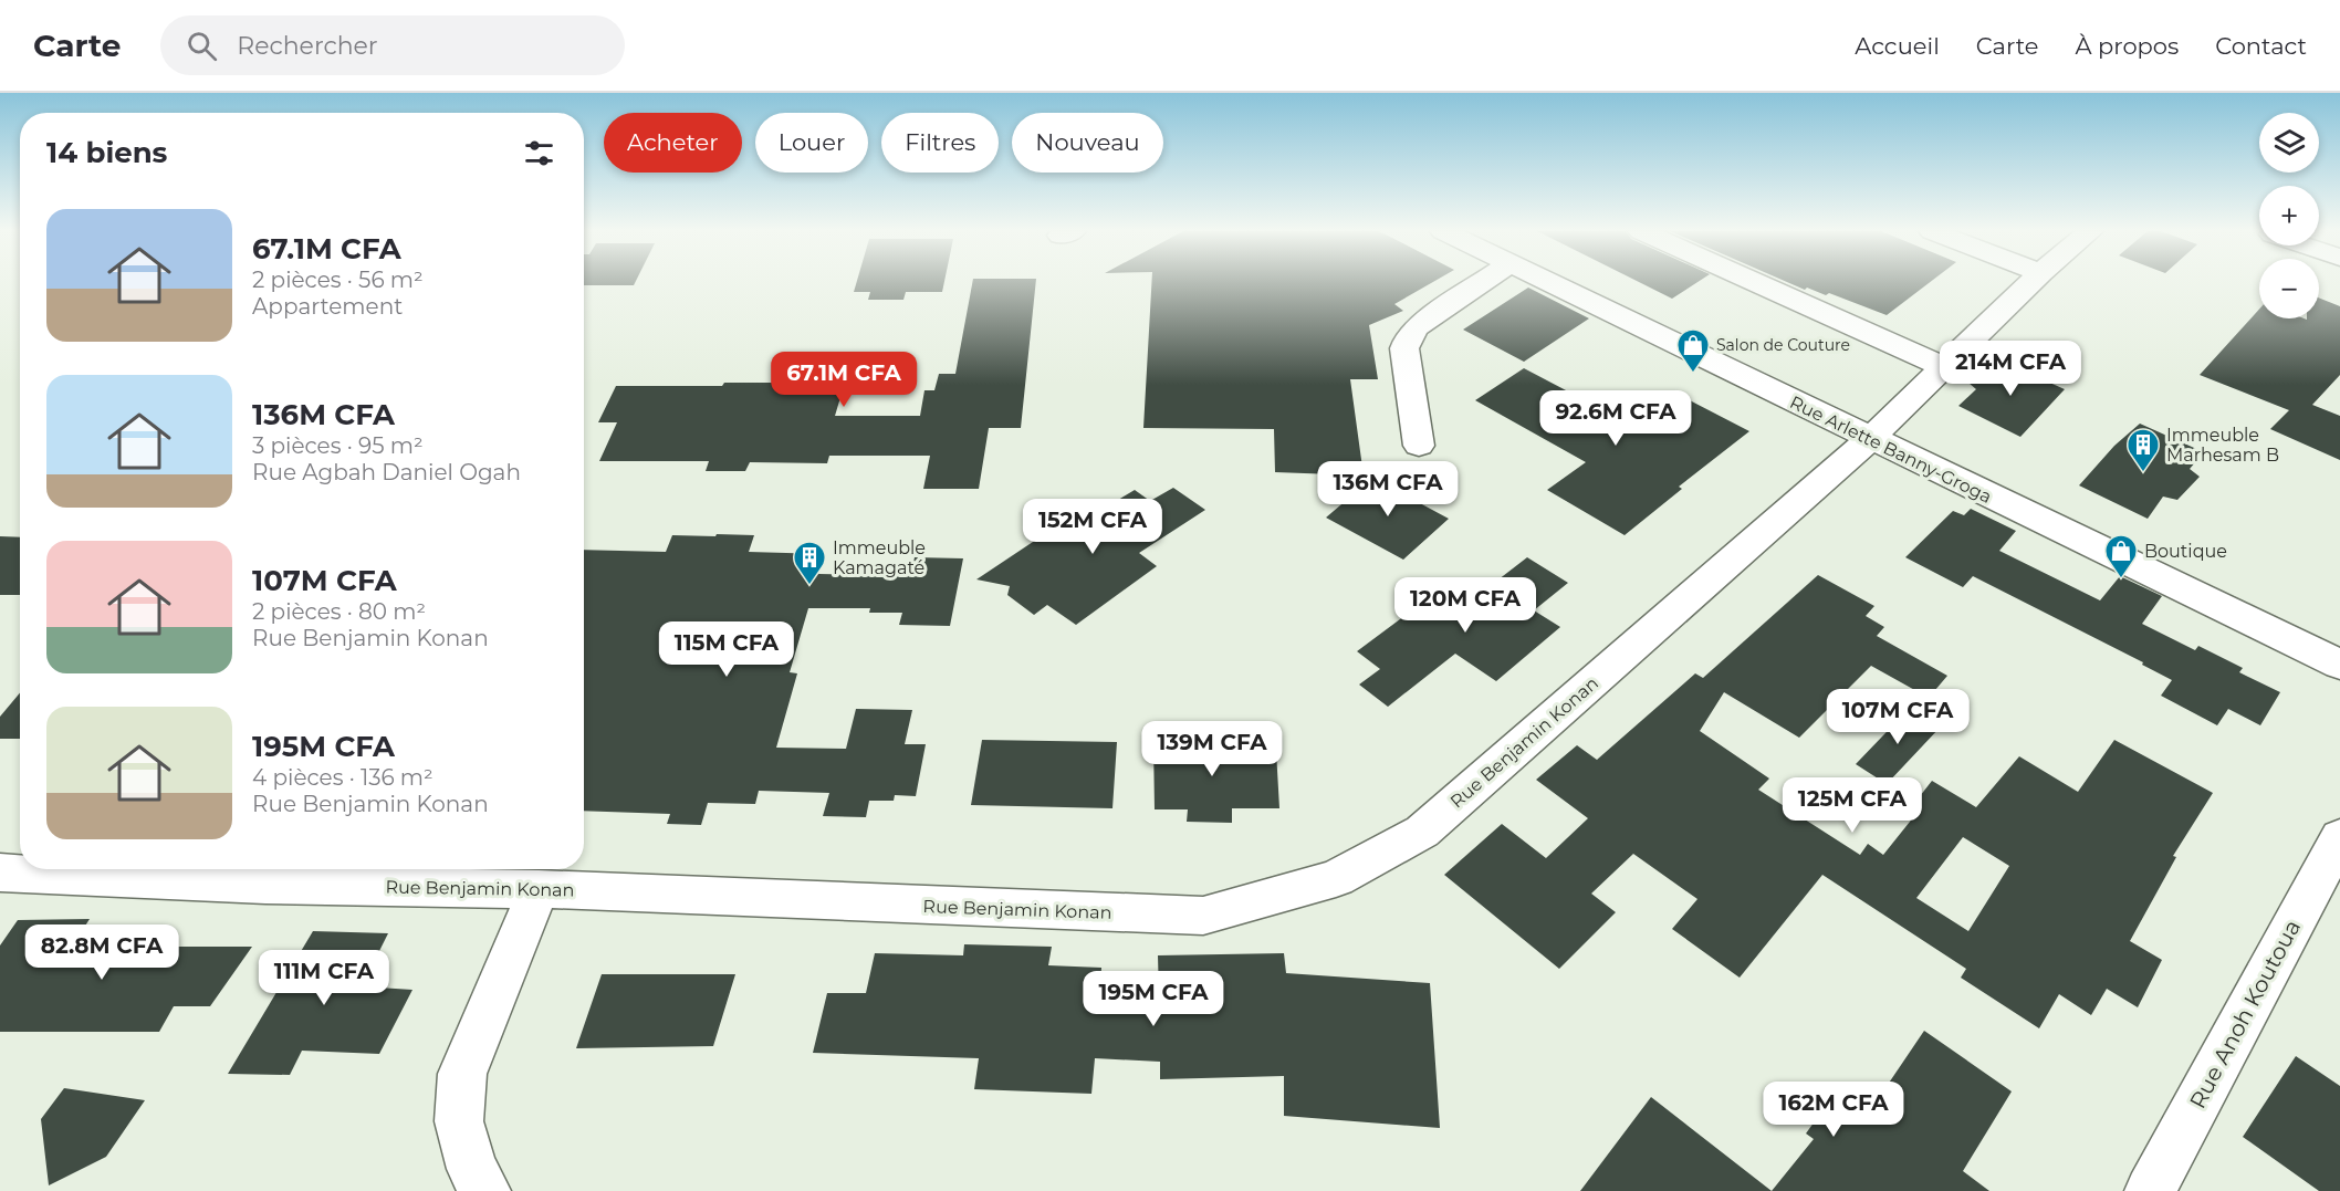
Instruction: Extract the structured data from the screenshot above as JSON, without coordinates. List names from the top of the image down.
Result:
{
  "streets": {
    "street": ["Rue Arlette Banny-Groga", "Rue Benjamin Konan", "Rue Anoh Koutoua"]
  },
  "crossings": [
    ["Rue Arlette Banny-Groga", "Rue Benjamin Konan"]
  ],
  "places": {
    "shop": ["Salon de Couture", "Boutique"],
    "building": ["Immeuble Marhesam B", "Immeuble Kamagaté"]
  },
  "page": {
    "header": "Carte",
    "search": "Rechercher",
    "nav": [
      "Accueil",
      "Carte",
      "À propos",
      "Contact"
    ],
    "map_buttons": ["+", "−"],
    "chip": [
      "Acheter",
      "Louer",
      "Filtres",
      "Nouveau"
    ],
    "heading": "14 biens",
    "list": [
      {
        "name": "67.1M CFA",
        "note": "2 pièces · 56 m² · Appartement"
      },
      {
        "name": "136M CFA",
        "note": "3 pièces · 95 m² · Rue Agbah Daniel Ogah"
      },
      {
        "name": "107M CFA",
        "note": "2 pièces · 80 m² · Rue Benjamin Konan"
      },
      {
        "name": "195M CFA",
        "note": "4 pièces · 136 m² · Rue Benjamin Konan"
      }
    ],
    "price": [
      "214M CFA",
      "67.1M CFA",
      "92.6M CFA",
      "136M CFA",
      "152M CFA",
      "120M CFA",
      "115M CFA",
      "107M CFA",
      "139M CFA",
      "125M CFA",
      "82.8M CFA",
      "111M CFA",
      "195M CFA",
      "162M CFA"
    ]
  }
}
